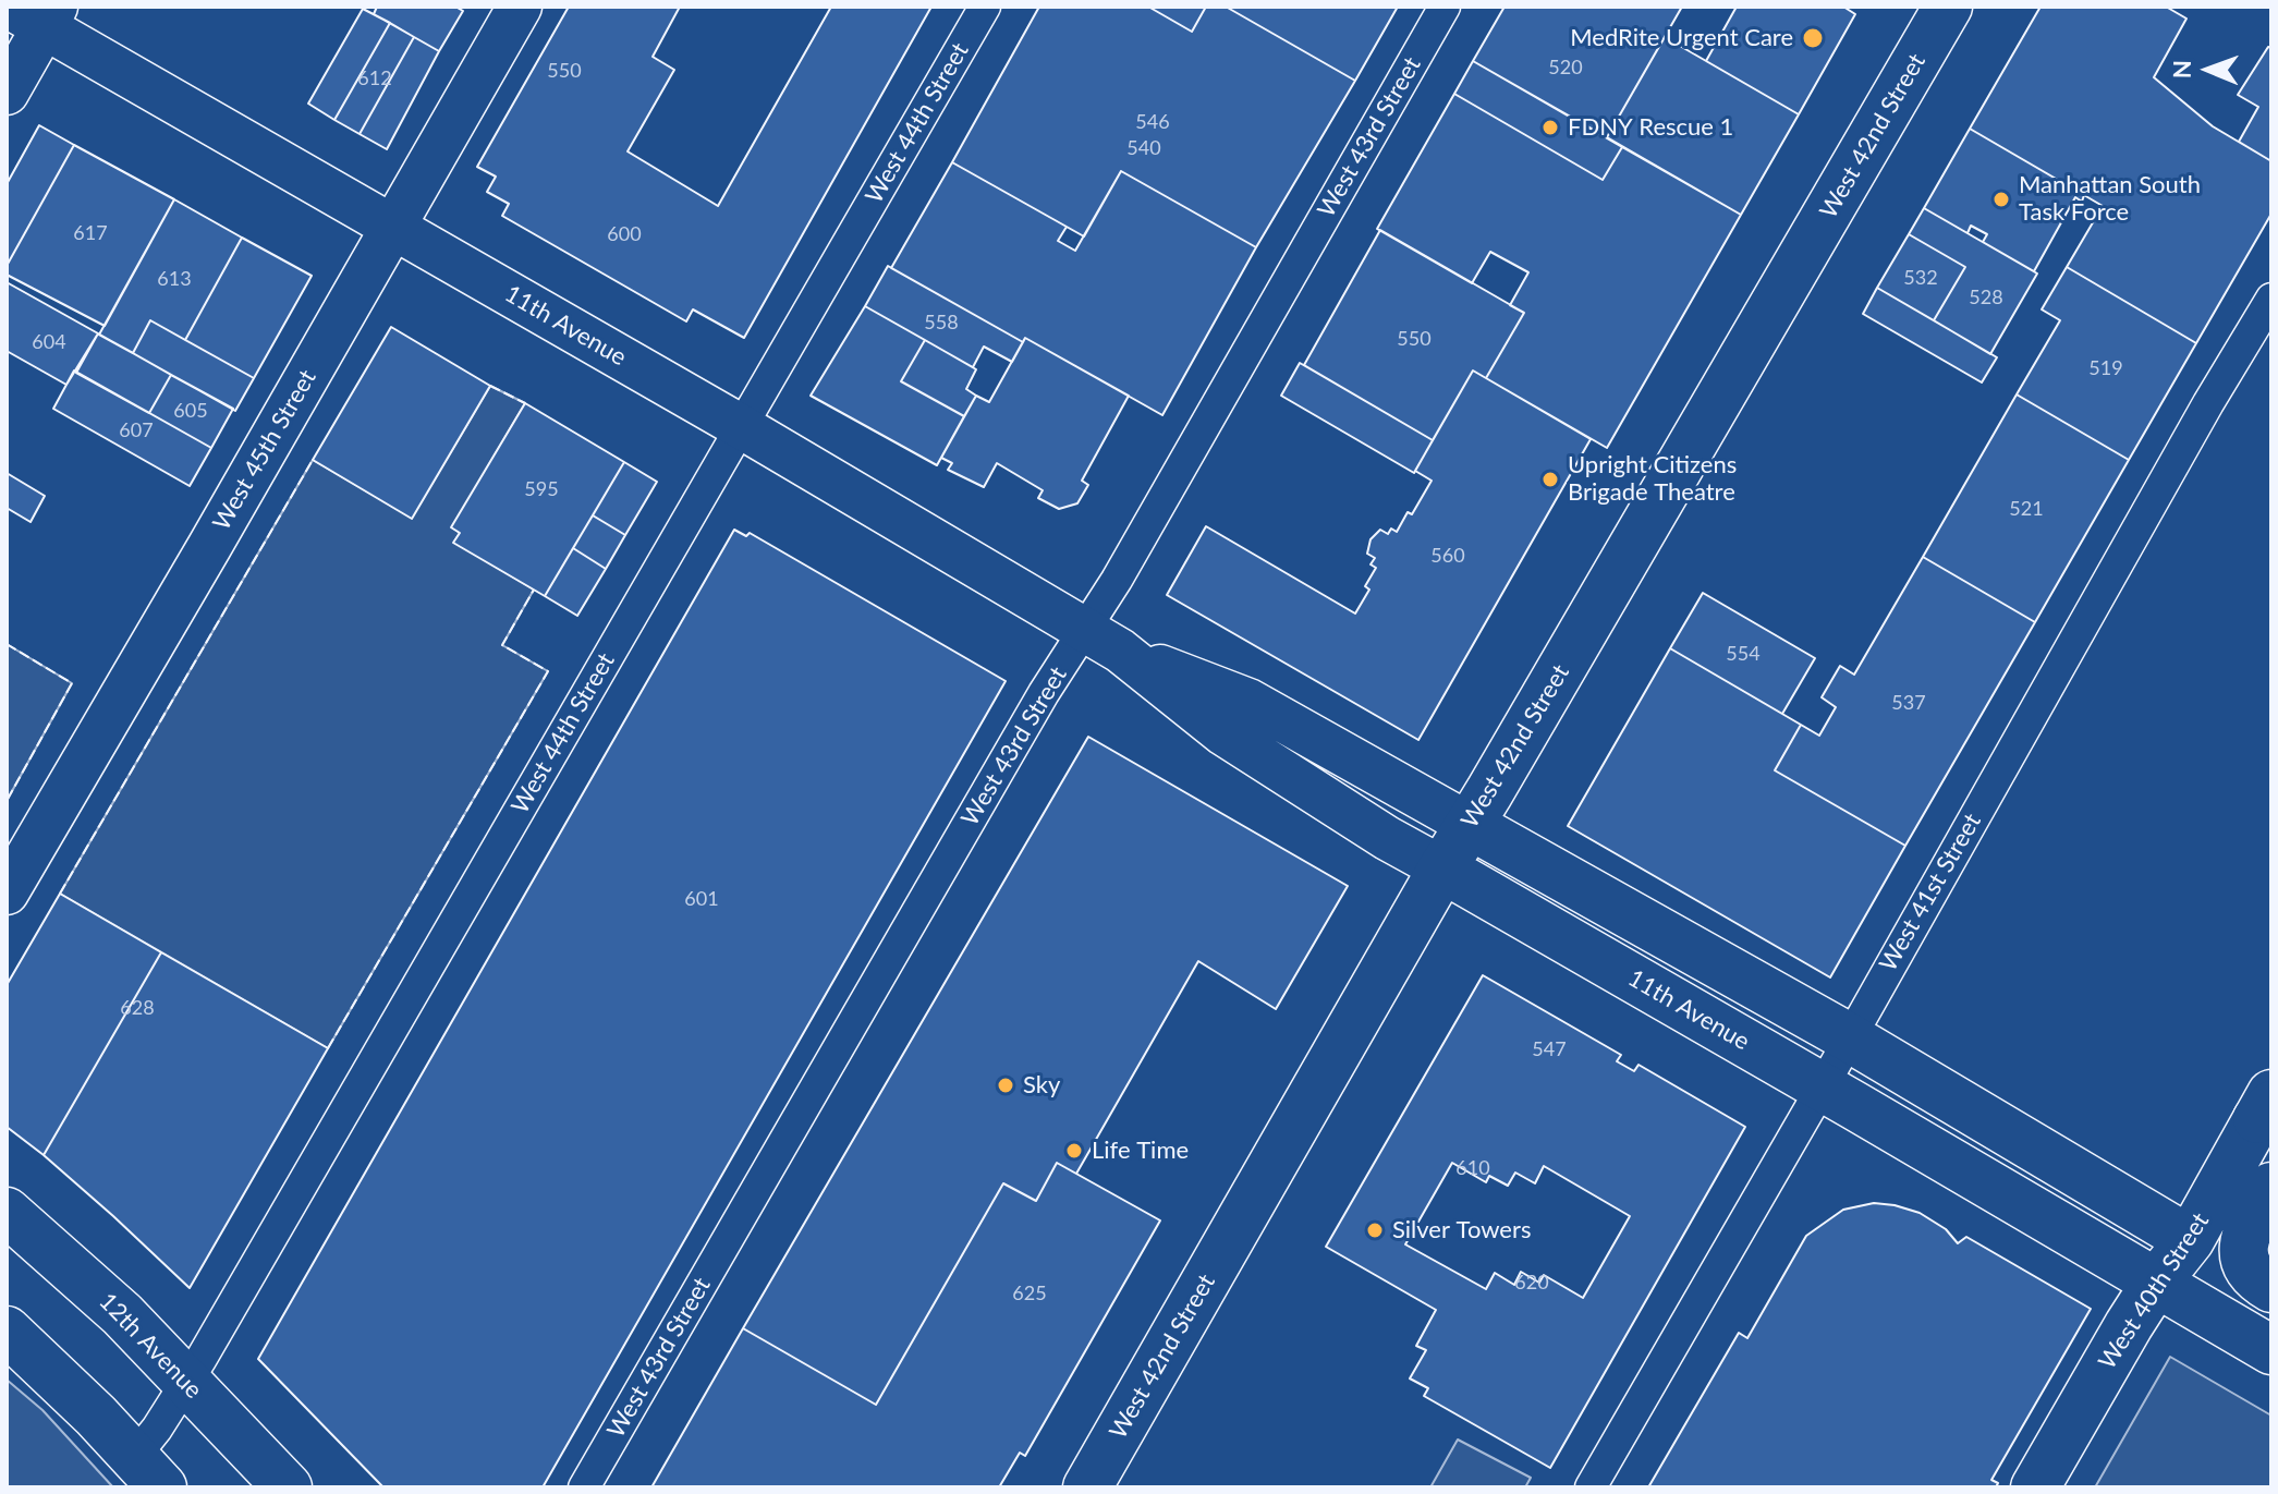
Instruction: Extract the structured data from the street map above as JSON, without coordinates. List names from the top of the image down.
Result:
{
  "streets": {
    "main road": [
      "West 42nd Street",
      "11th Avenue",
      "West 45th Street",
      "West 40th Street",
      "12th Avenue"
    ],
    "street": ["West 44th Street", "West 43rd Street", "West 41st Street"]
  },
  "crossings": [
    ["West 44th Street", "11th Avenue"],
    ["West 44th Street", "12th Avenue"],
    ["West 42nd Street", "11th Avenue"],
    ["West 43rd Street", "11th Avenue"],
    ["11th Avenue", "West 45th Street"],
    ["11th Avenue", "West 41st Street"],
    ["11th Avenue", "West 40th Street"]
  ],
  "places": [
    "MedRite Urgent Care",
    "FDNY Rescue 1",
    "Manhattan South Task Force",
    "Upright Citizens Brigade Theatre",
    "Sky",
    "Life Time",
    "Silver Towers"
  ],
  "house_numbers": [
    "520",
    "550",
    "612",
    "546",
    "540",
    "617",
    "600",
    "532",
    "613",
    "528",
    "558",
    "550",
    "604",
    "519",
    "605",
    "607",
    "595",
    "521",
    "560",
    "554",
    "537",
    "601",
    "628",
    "547",
    "610",
    "620",
    "625"
  ],
  "north": "left"
}
